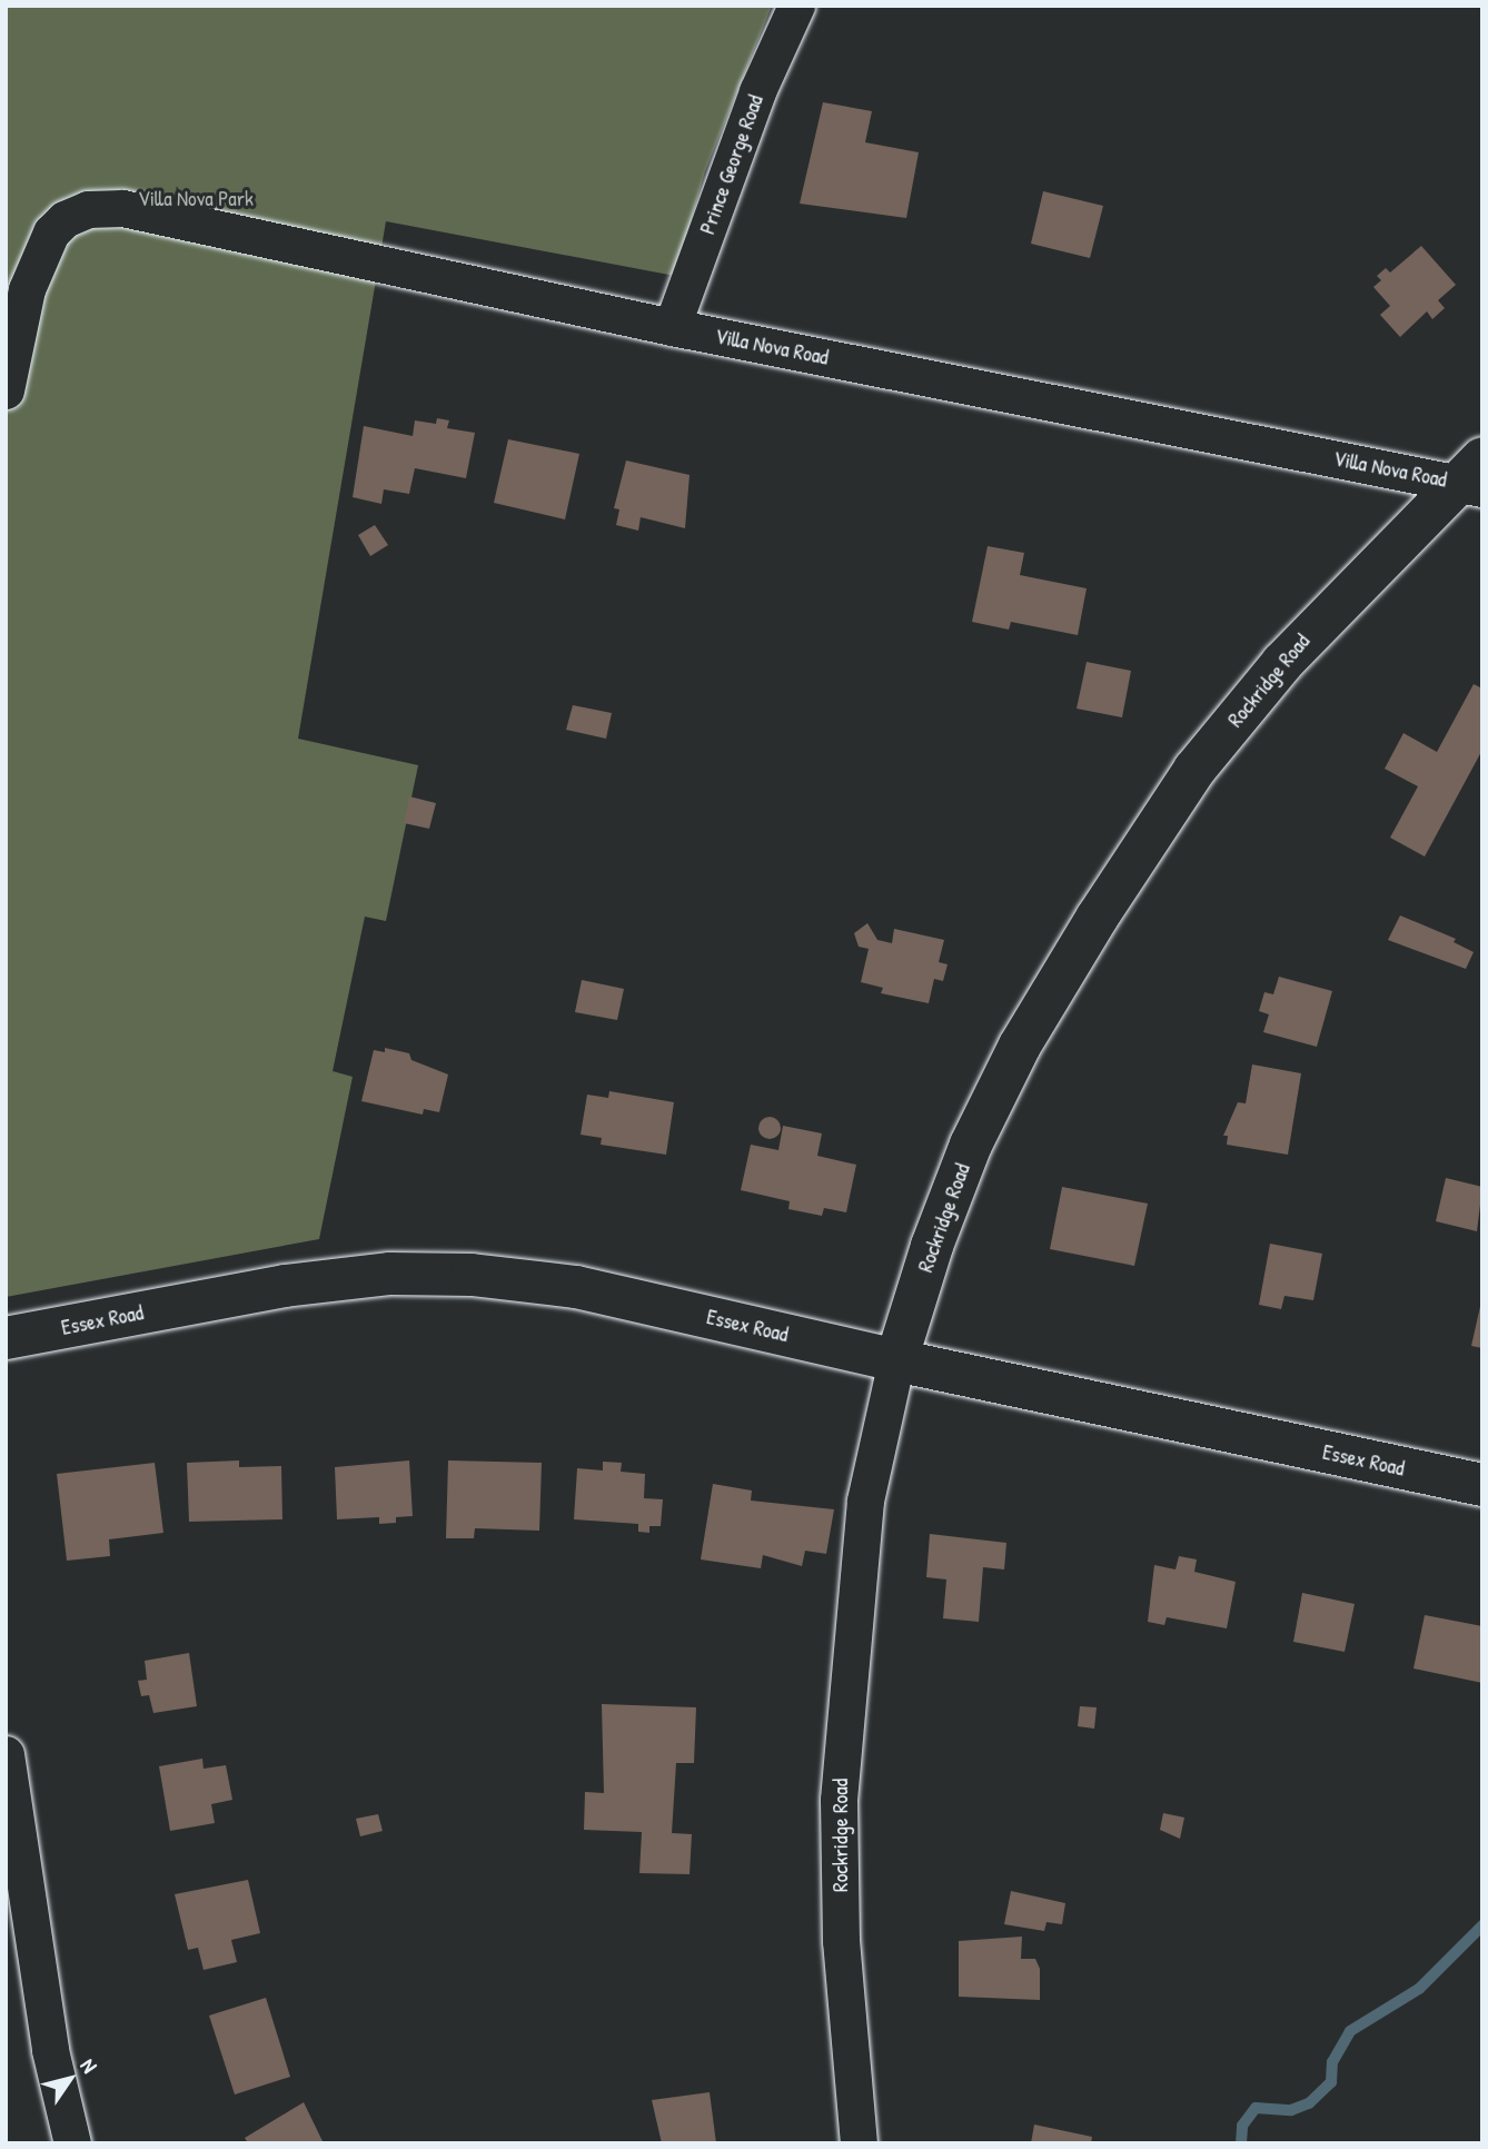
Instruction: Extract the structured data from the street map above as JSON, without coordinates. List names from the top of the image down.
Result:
{
  "streets": {
    "street": [
      "Prince George Road",
      "Villa Nova Road",
      "Rockridge Road",
      "Essex Road"
    ]
  },
  "crossings": [
    ["Prince George Road", "Villa Nova Road"],
    ["Villa Nova Road", "Rockridge Road"],
    ["Rockridge Road", "Essex Road"]
  ],
  "parks": ["Villa Nova Park"],
  "north": "top right"
}
